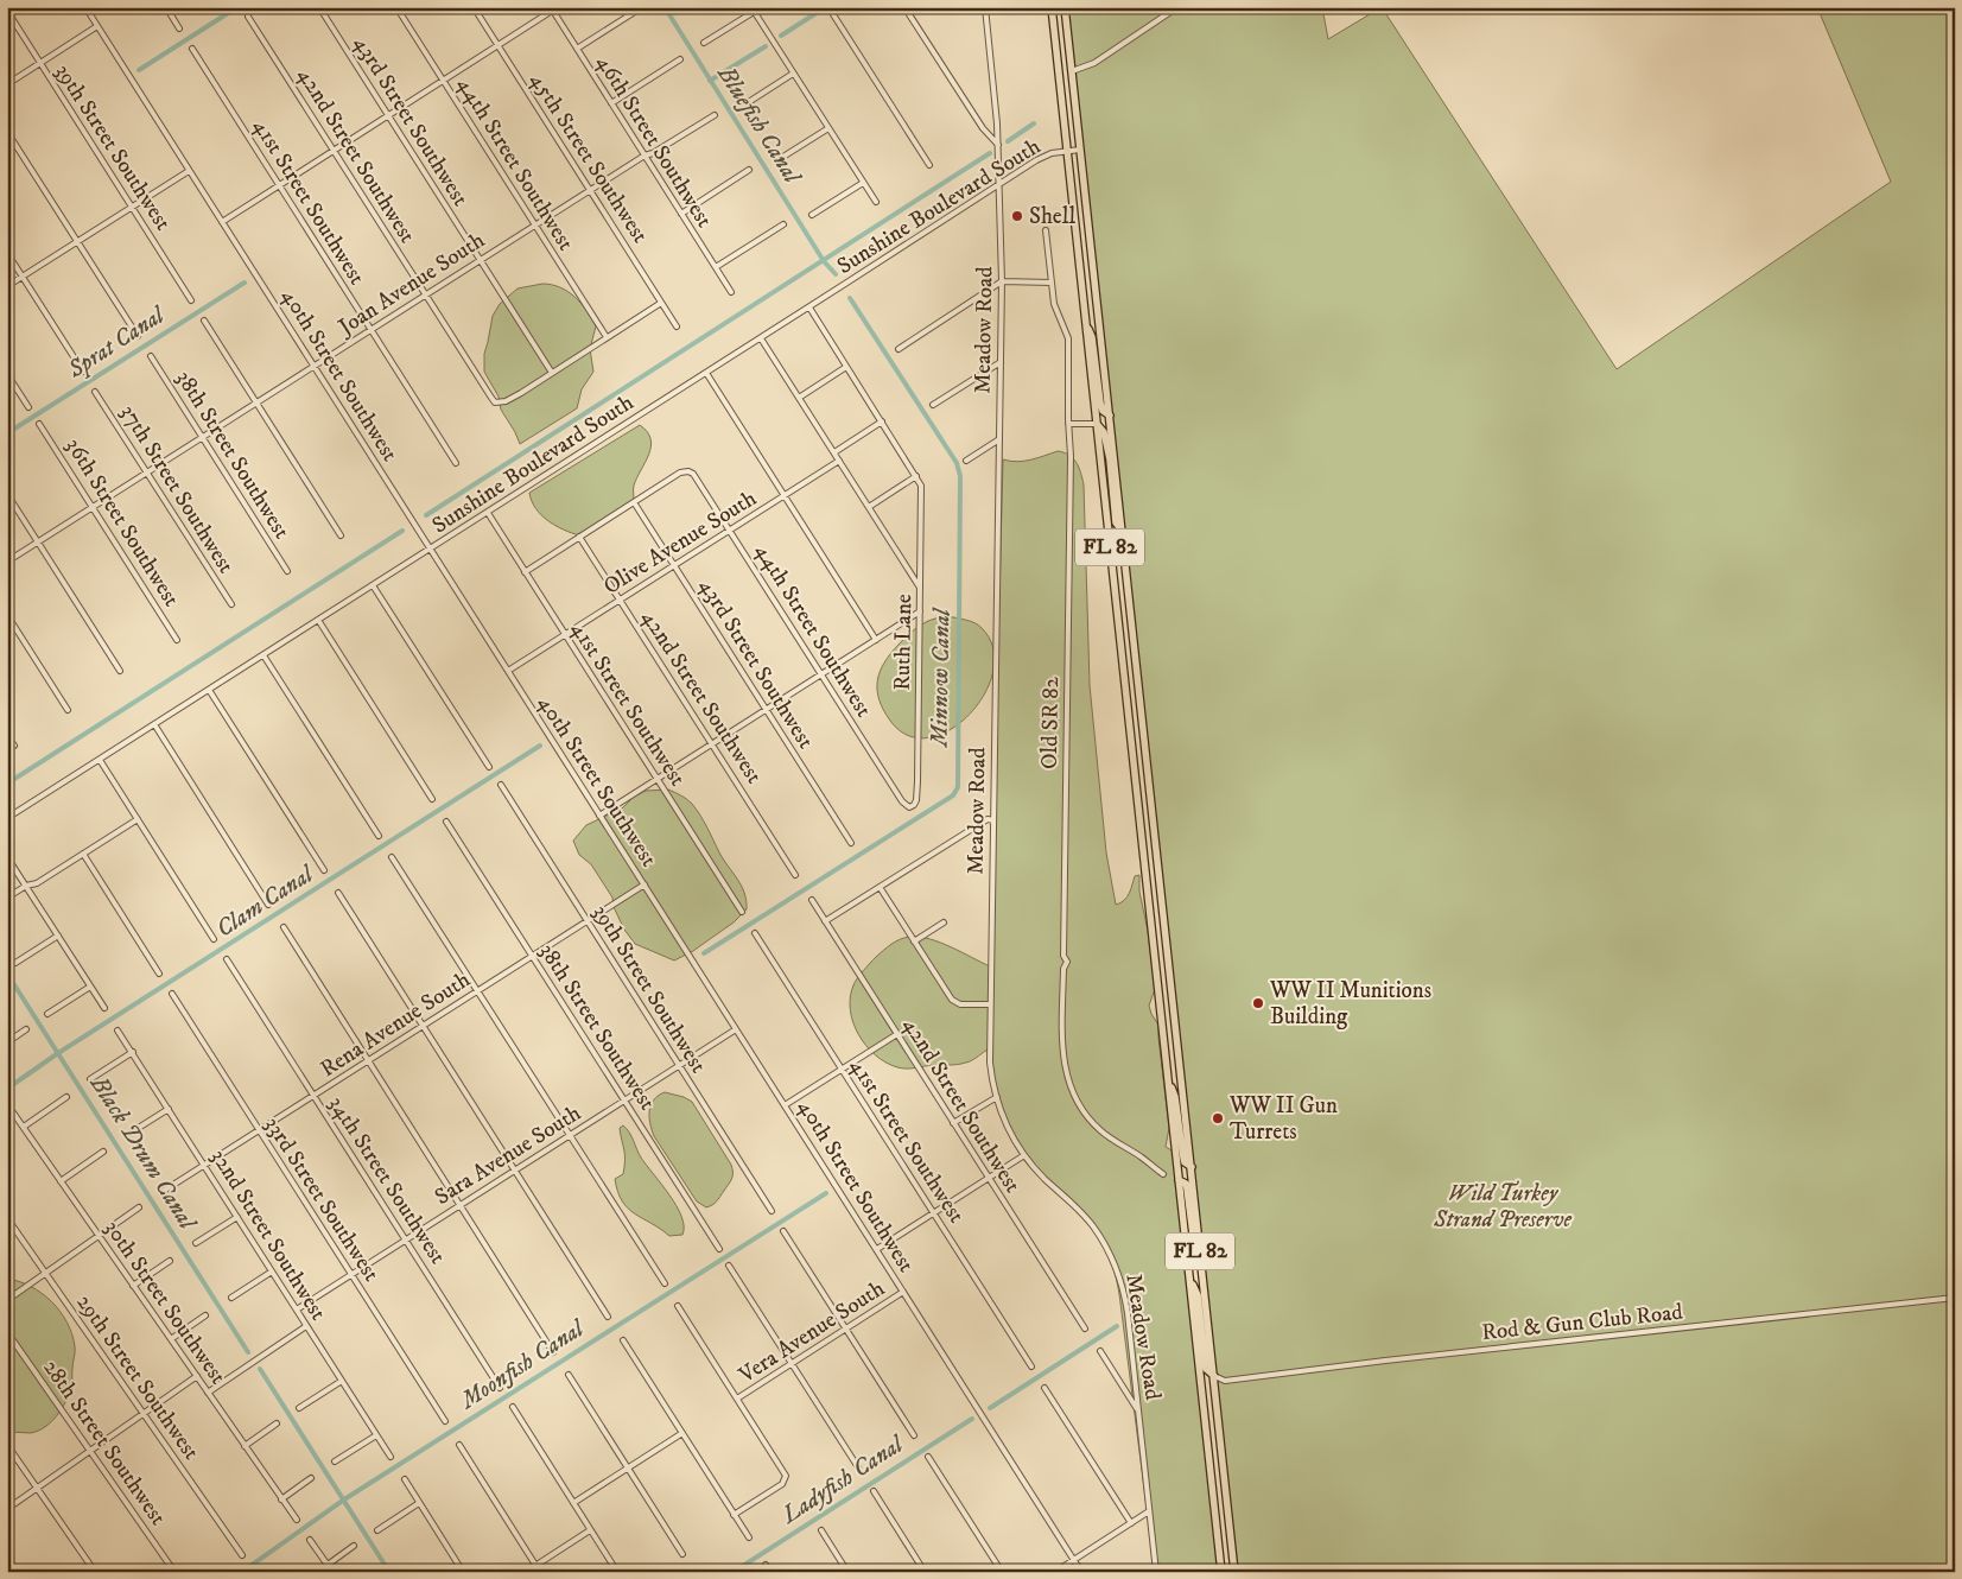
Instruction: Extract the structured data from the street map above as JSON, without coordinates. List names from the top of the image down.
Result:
{
  "streets": {
    "highway": ["FL 82"],
    "street": [
      "43rd Street Southwest",
      "46th Street Southwest",
      "39th Street Southwest",
      "42nd Street Southwest",
      "45th Street Southwest",
      "44th Street Southwest",
      "41st Street Southwest",
      "Sunshine Boulevard South",
      "Joan Avenue South",
      "Meadow Road",
      "40th Street Southwest",
      "38th Street Southwest",
      "37th Street Southwest",
      "36th Street Southwest",
      "Olive Avenue South",
      "Ruth Lane",
      "Old SR 82",
      "Rena Avenue South",
      "Sara Avenue South",
      "34th Street Southwest",
      "33rd Street Southwest",
      "32nd Street Southwest",
      "30th Street Southwest",
      "Rod & Gun Club Road",
      "Vera Avenue South",
      "29th Street Southwest",
      "28th Street Southwest"
    ]
  },
  "crossings": [
    ["43rd Street Southwest", "42nd Street Southwest"],
    ["43rd Street Southwest", "44th Street Southwest"],
    ["43rd Street Southwest", "Joan Avenue South"],
    ["43rd Street Southwest", "Olive Avenue South"],
    ["46th Street Southwest", "Joan Avenue South"],
    ["39th Street Southwest", "Rena Avenue South"],
    ["39th Street Southwest", "Sara Avenue South"],
    ["42nd Street Southwest", "Joan Avenue South"],
    ["42nd Street Southwest", "Olive Avenue South"],
    ["45th Street Southwest", "Joan Avenue South"],
    ["44th Street Southwest", "Joan Avenue South"],
    ["44th Street Southwest", "Olive Avenue South"],
    ["44th Street Southwest", "Ruth Lane"],
    ["41st Street Southwest", "Sunshine Boulevard South"],
    ["41st Street Southwest", "Joan Avenue South"],
    ["41st Street Southwest", "Olive Avenue South"],
    ["Sunshine Boulevard South", "Meadow Road"],
    ["Sunshine Boulevard South", "40th Street Southwest"],
    ["Sunshine Boulevard South", "FL 82"],
    ["Joan Avenue South", "40th Street Southwest"],
    ["Joan Avenue South", "38th Street Southwest"],
    ["Joan Avenue South", "37th Street Southwest"],
    ["Joan Avenue South", "36th Street Southwest"],
    ["40th Street Southwest", "Olive Avenue South"],
    ["40th Street Southwest", "Rena Avenue South"],
    ["40th Street Southwest", "Sara Avenue South"],
    ["40th Street Southwest", "Vera Avenue South"],
    ["38th Street Southwest", "Rena Avenue South"],
    ["38th Street Southwest", "Sara Avenue South"],
    ["FL 82", "Rod & Gun Club Road"],
    ["Rena Avenue South", "34th Street Southwest"],
    ["Rena Avenue South", "33rd Street Southwest"],
    ["Rena Avenue South", "32nd Street Southwest"],
    ["Sara Avenue South", "34th Street Southwest"],
    ["Sara Avenue South", "33rd Street Southwest"],
    ["Sara Avenue South", "32nd Street Southwest"]
  ],
  "water": [
    "Bluefish Canal",
    "Sprat Canal",
    "Minnow Canal",
    "Clam Canal",
    "Black Drum Canal",
    "Moonfish Canal",
    "Ladyfish Canal"
  ],
  "parks": ["Wild Turkey Strand Preserve"],
  "places": ["Shell", "WW II Munitions Building", "WW II Gun Turrets"]
}
